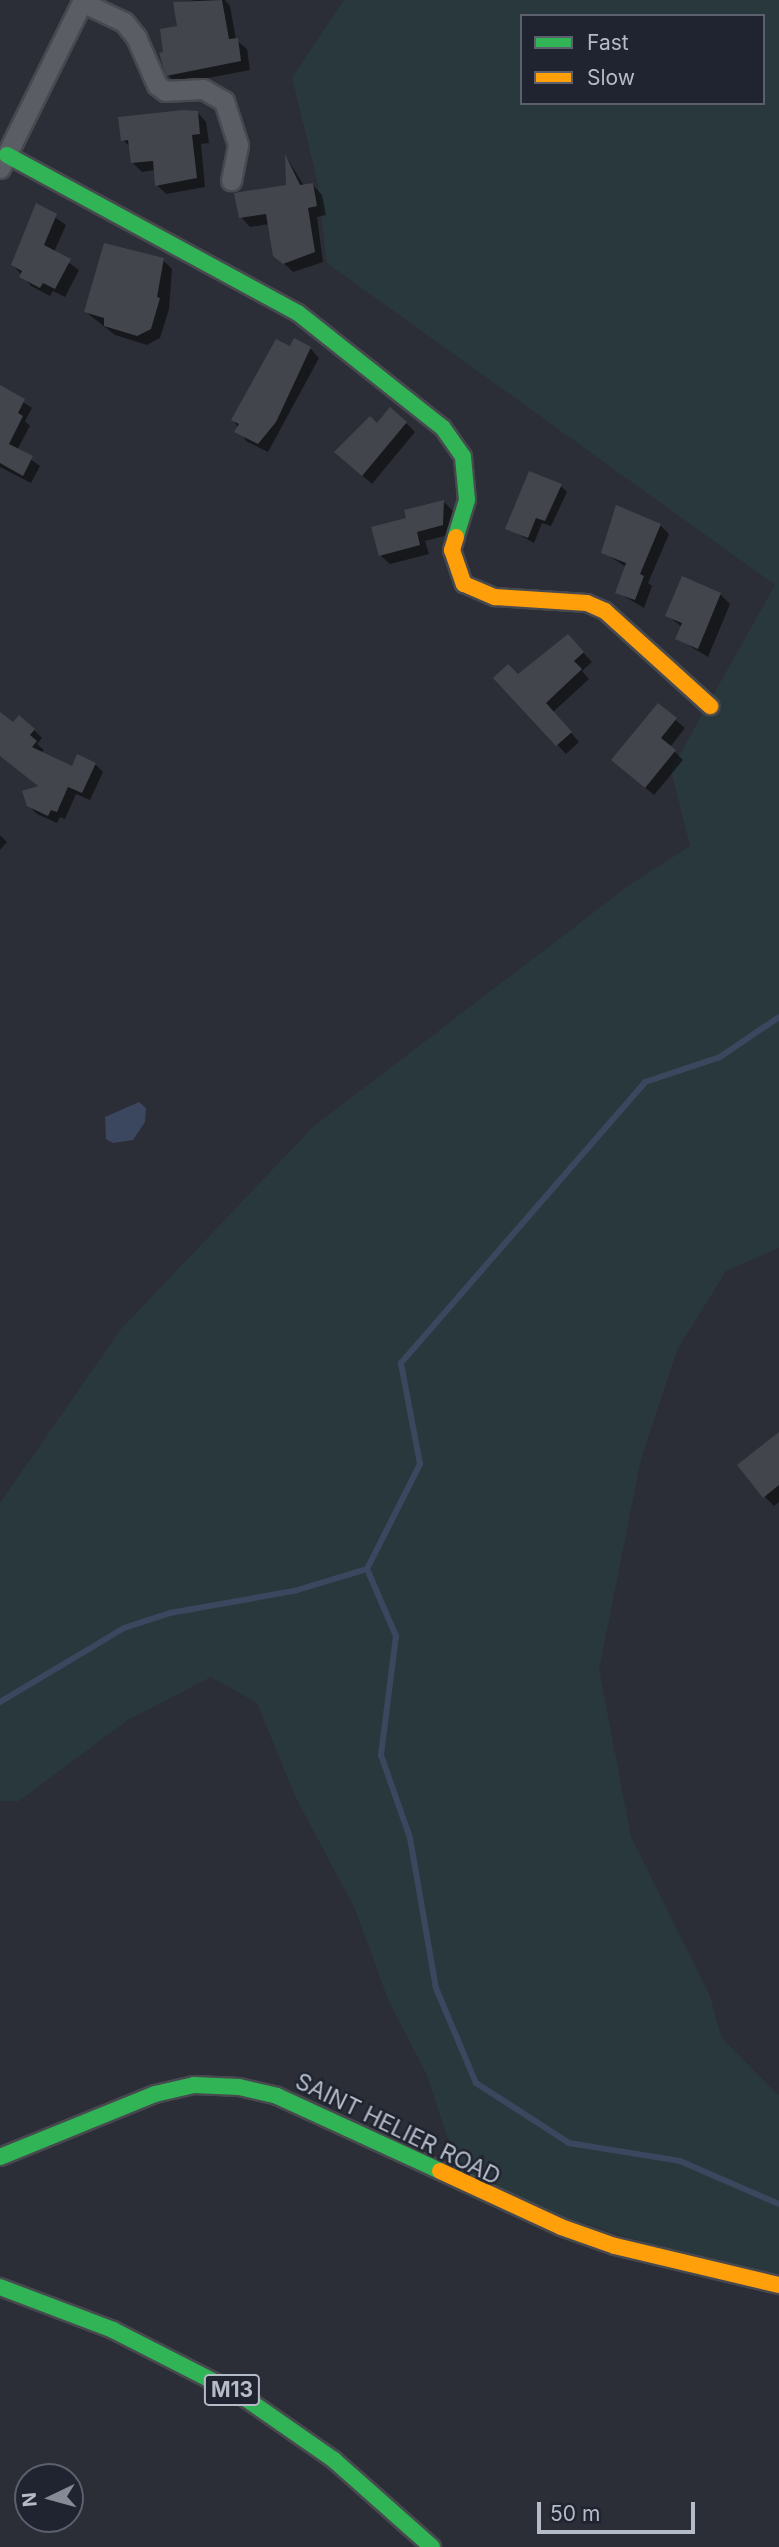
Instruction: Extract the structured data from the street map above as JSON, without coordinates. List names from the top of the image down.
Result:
{
  "streets": {
    "main road": ["SAINT HELIER ROAD", "M13"]
  },
  "legend": ["Fast", "Slow"],
  "scale_bar": "50 m",
  "north": "left"
}
